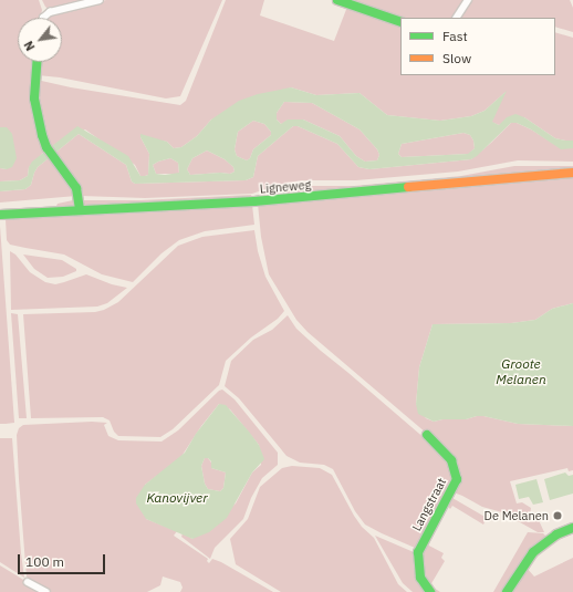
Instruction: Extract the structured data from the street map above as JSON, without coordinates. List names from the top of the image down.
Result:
{
  "streets": {
    "street": ["Ligneweg", "Langstraat"]
  },
  "water": ["Groote Melanen", "Kanovijver"],
  "places": ["De Melanen"],
  "legend": ["Fast", "Slow"],
  "scale_bar": "100 m",
  "north": "bottom left"
}
